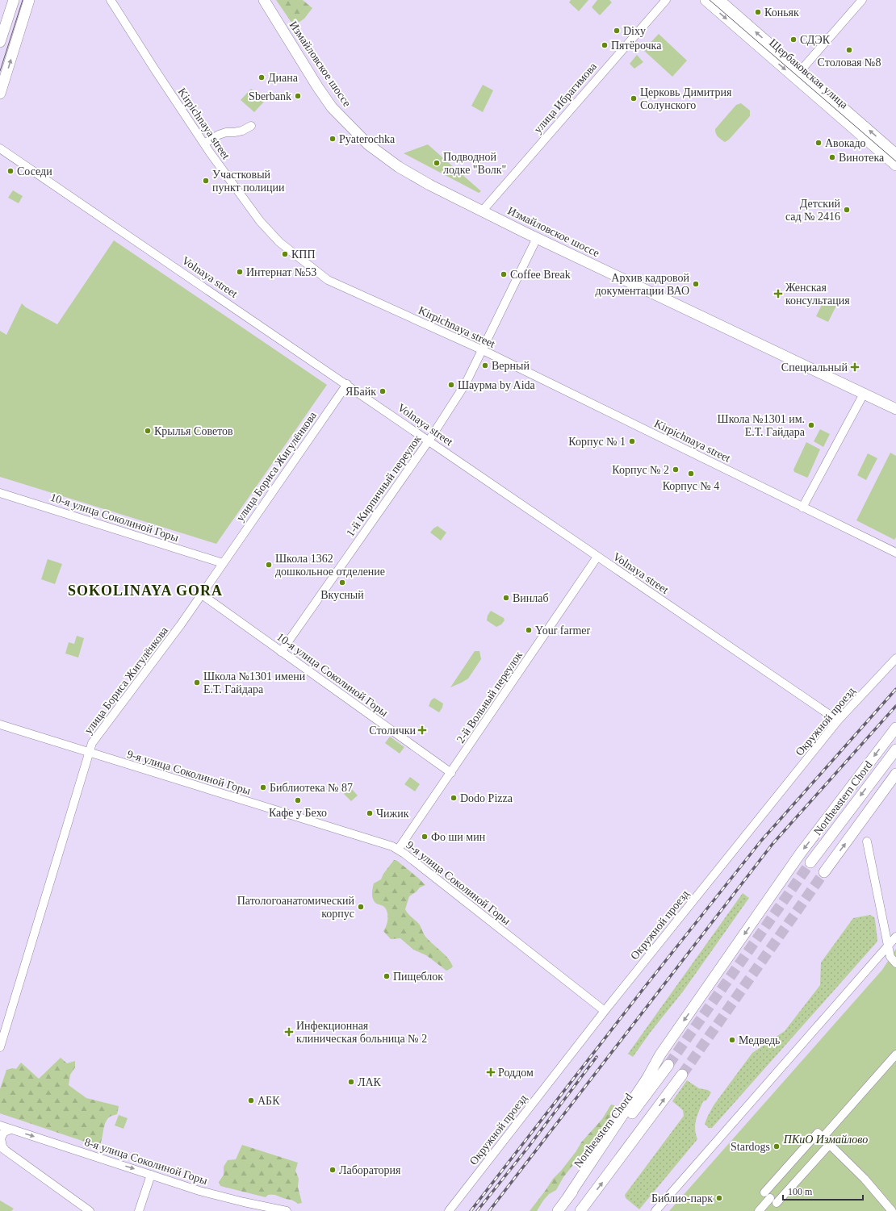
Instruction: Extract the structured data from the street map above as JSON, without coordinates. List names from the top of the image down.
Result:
{
  "streets": {
    "main road": ["Измайловское шоссе", "Щербаковская улица", "Northeastern Chord"],
    "street": [
      "улица Ибрагимова",
      "Kirpichnaya street",
      "Volnaya street",
      "улица Бориса Жигулёнкова",
      "1-й Кирпичный переулок",
      "10-я улица Соколиной Горы",
      "2-й Вольный переулок",
      "Окружной проезд",
      "9-я улица Соколиной Горы",
      "8-я улица Соколиной Горы"
    ]
  },
  "crossings": [
    ["Измайловское шоссе", "улица Ибрагимова"],
    ["Измайловское шоссе", "1-й Кирпичный переулок"],
    ["Kirpichnaya street", "1-й Кирпичный переулок"],
    ["Volnaya street", "улица Бориса Жигулёнкова"],
    ["Volnaya street", "1-й Кирпичный переулок"],
    ["Volnaya street", "2-й Вольный переулок"],
    ["Volnaya street", "Окружной проезд"],
    ["улица Бориса Жигулёнкова", "10-я улица Соколиной Горы"],
    ["улица Бориса Жигулёнкова", "9-я улица Соколиной Горы"],
    ["1-й Кирпичный переулок", "10-я улица Соколиной Горы"],
    ["10-я улица Соколиной Горы", "2-й Вольный переулок"],
    ["2-й Вольный переулок", "9-я улица Соколиной Горы"],
    ["Окружной проезд", "9-я улица Соколиной Горы"]
  ],
  "districts": ["SOKOLINAYA GORA"],
  "parks": ["ПКиО Измайлово"],
  "places": {
    "other": [
      "Коньяк",
      "Dixy",
      "СДЭК",
      "Пятёрочка",
      "Столовая №8",
      "Диана",
      "Sberbank",
      "Церковь Димитрия Солунского",
      "Pyaterochka",
      "Авокадо",
      "Винотека",
      "Подводной лодке \"Волк\"",
      "Соседи",
      "Участковый пункт полиции",
      "Детский сад № 2416",
      "КПП",
      "Интернат №53",
      "Coffee Break",
      "Архив кадровой документации ВАО",
      "Верный",
      "Шаурма by Aida",
      "ЯБайк",
      "Школа №1301 им. Е.Т. Гайдара",
      "Крылья Советов",
      "Корпус № 1",
      "Корпус № 2",
      "Корпус № 4",
      "Школа 1362 дошкольное отделение",
      "Вкусный",
      "Винлаб",
      "Your farmer",
      "Школа №1301 имени Е.Т. Гайдара",
      "Библиотека № 87",
      "Dodo Pizza",
      "Кафе у Бехо",
      "Чижик",
      "Фо ши мин",
      "Патологоанатомический корпус",
      "Пищеблок",
      "Медведь",
      "ЛАК",
      "АБК",
      "Stardogs",
      "Лаборатория",
      "Библио-парк"
    ],
    "health": [
      "Женская консультация",
      "Специальный",
      "Столички",
      "Инфекционная клиническая больница № 2",
      "Роддом"
    ]
  },
  "scale_bar": "100 m"
}
